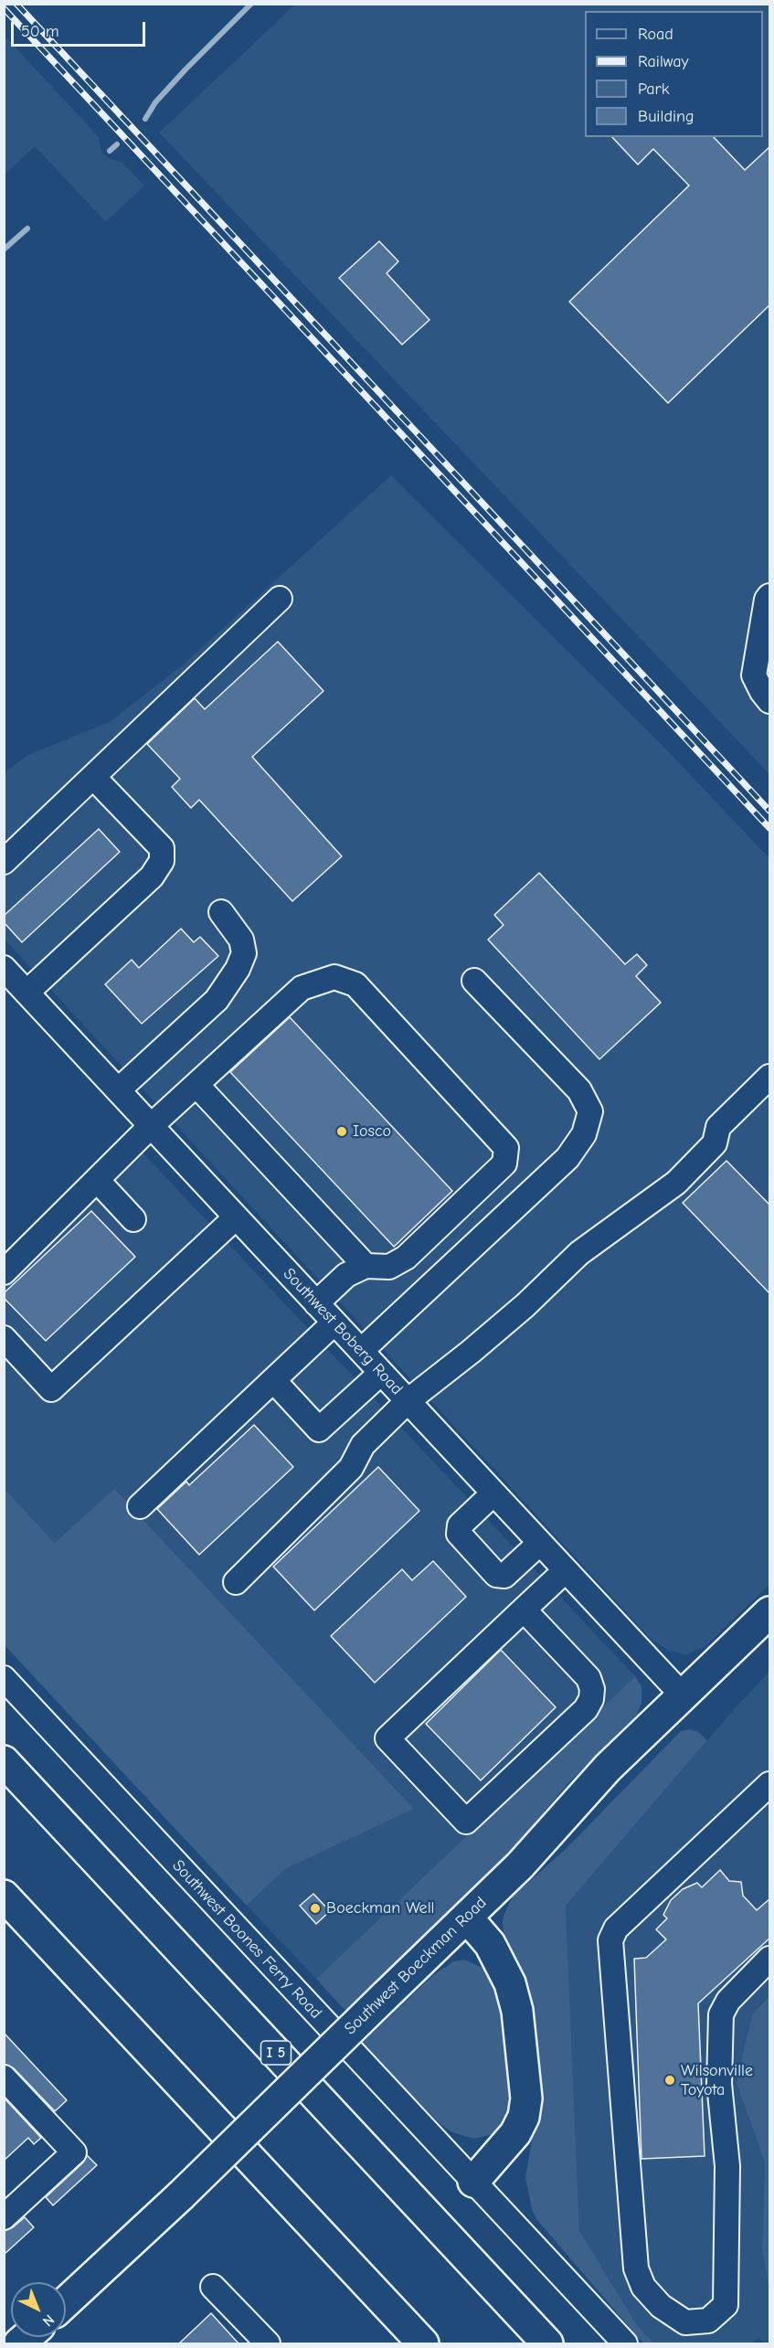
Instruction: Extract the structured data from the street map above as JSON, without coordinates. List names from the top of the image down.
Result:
{
  "streets": {
    "main road": ["Southwest Boeckman Road", "I 5"],
    "street": ["Southwest Boberg Road", "Southwest Boones Ferry Road"]
  },
  "crossings": [
    ["Southwest Boberg Road", "Southwest Boeckman Road"]
  ],
  "places": ["Iosco", "Boeckman Well", "Wilsonville Toyota"],
  "legend": [
    "Road",
    "Railway",
    "Park",
    "Building"
  ],
  "scale_bar": "50 m",
  "north": "bottom right"
}
